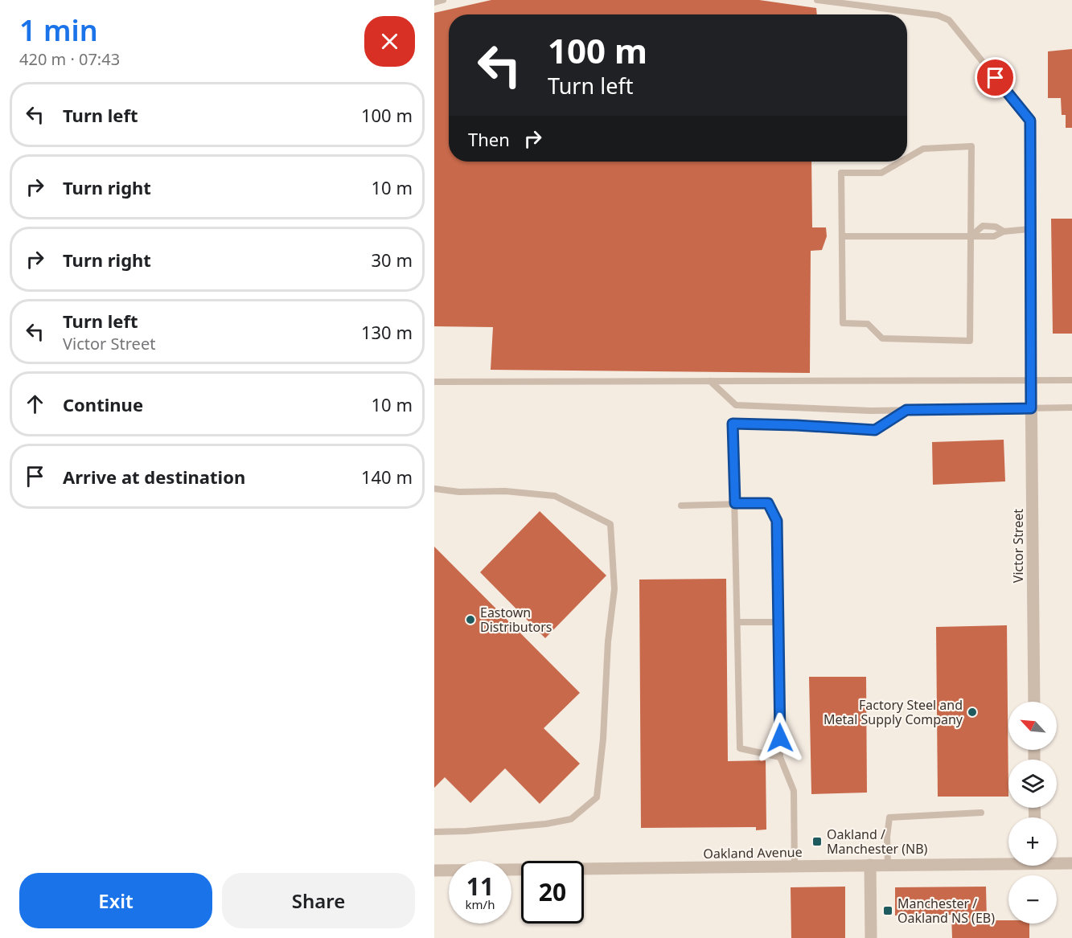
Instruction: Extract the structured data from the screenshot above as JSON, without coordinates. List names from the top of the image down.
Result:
{
  "streets": {
    "street": ["Victor Street", "Oakland Avenue"]
  },
  "places": {
    "other": ["Eastown Distributors", "Factory Steel and Metal Supply Company"],
    "transit": ["Oakland / Manchester (NB)", "Manchester / Oakland NS (EB)"]
  },
  "north": "top left",
  "page": {
    "heading": ["1 min", "420 m · 07:43"],
    "turn": ["100 m", "Turn left"],
    "list": [
      {
        "name": "Turn left",
        "value": "100 m"
      },
      {
        "name": "Turn right",
        "value": "10 m"
      },
      {
        "name": "Turn right",
        "value": "30 m"
      },
      {
        "name": "Turn left",
        "note": "Victor Street",
        "value": "130 m"
      },
      {
        "name": "Continue",
        "value": "10 m"
      },
      {
        "name": "Arrive at destination",
        "value": "140 m"
      }
    ],
    "then": "Then",
    "map_buttons": ["+", "−"],
    "speed": "11 km/h",
    "limit": "20",
    "buttons": ["Exit", "Share"]
  }
}
